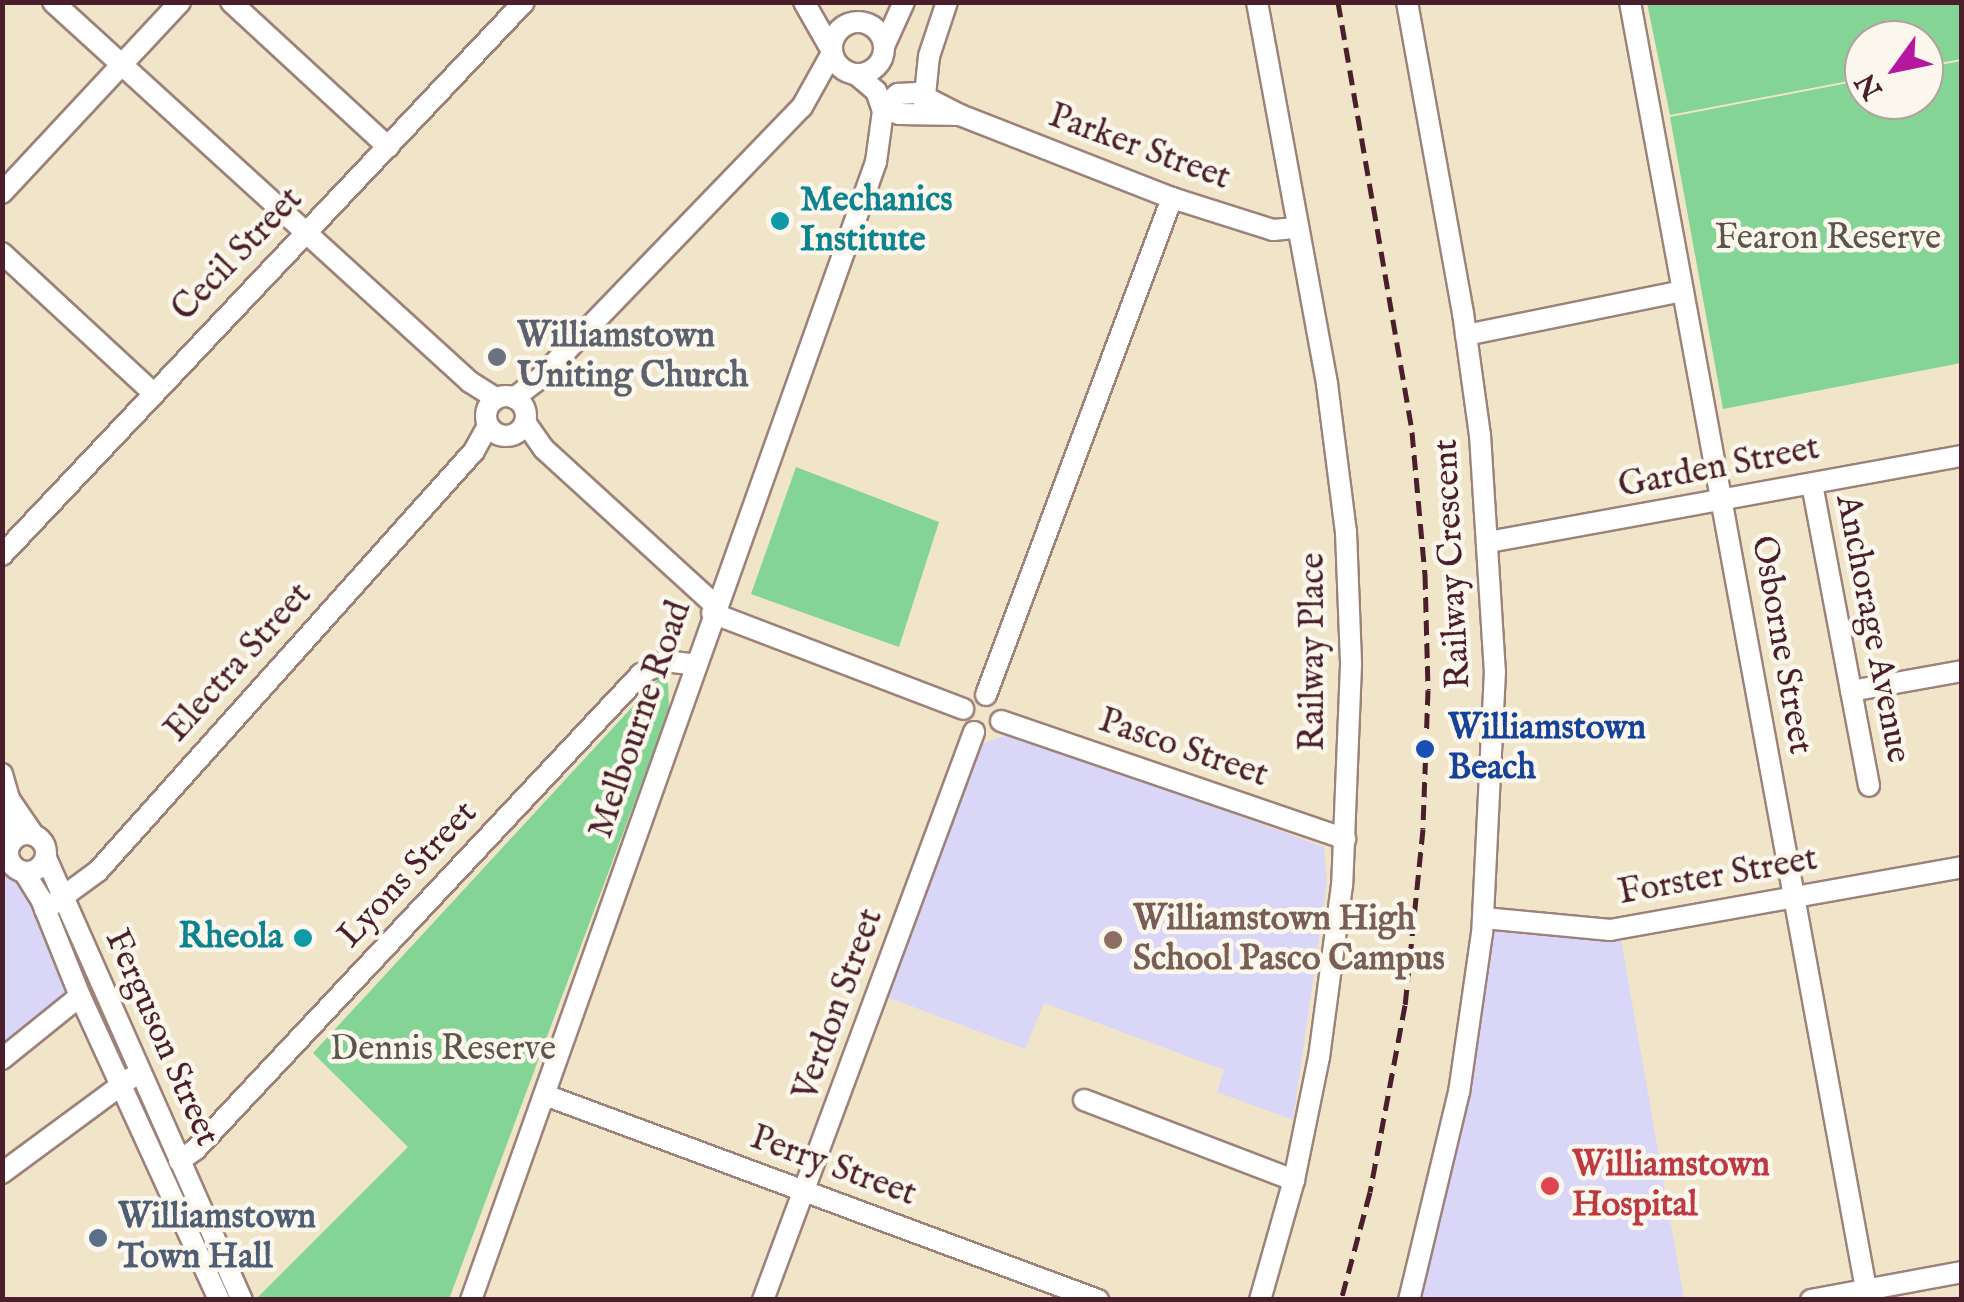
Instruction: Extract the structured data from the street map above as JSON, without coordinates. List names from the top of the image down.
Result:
{
  "streets": {
    "street": [
      "Parker Street",
      "Cecil Street",
      "Garden Street",
      "Railway Crescent",
      "Anchorage Avenue",
      "Osborne Street",
      "Railway Place",
      "Electra Street",
      "Melbourne Road",
      "Pasco Street",
      "Lyons Street",
      "Forster Street",
      "Verdon Street",
      "Ferguson Street",
      "Perry Street"
    ]
  },
  "crossings": [
    ["Parker Street", "Railway Place"],
    ["Parker Street", "Melbourne Road"],
    ["Garden Street", "Railway Crescent"],
    ["Garden Street", "Anchorage Avenue"],
    ["Garden Street", "Osborne Street"],
    ["Railway Crescent", "Forster Street"],
    ["Osborne Street", "Forster Street"],
    ["Railway Place", "Pasco Street"],
    ["Electra Street", "Ferguson Street"],
    ["Melbourne Road", "Lyons Street"],
    ["Melbourne Road", "Perry Street"],
    ["Pasco Street", "Verdon Street"],
    ["Lyons Street", "Ferguson Street"],
    ["Verdon Street", "Perry Street"]
  ],
  "parks": ["Fearon Reserve", "Dennis Reserve"],
  "places": [
    "Mechanics Institute",
    "Williamstown Uniting Church",
    "Williamstown Beach",
    "Rheola",
    "Williamstown High School Pasco Campus",
    "Williamstown Hospital",
    "Williamstown Town Hall"
  ],
  "north": "bottom left"
}
